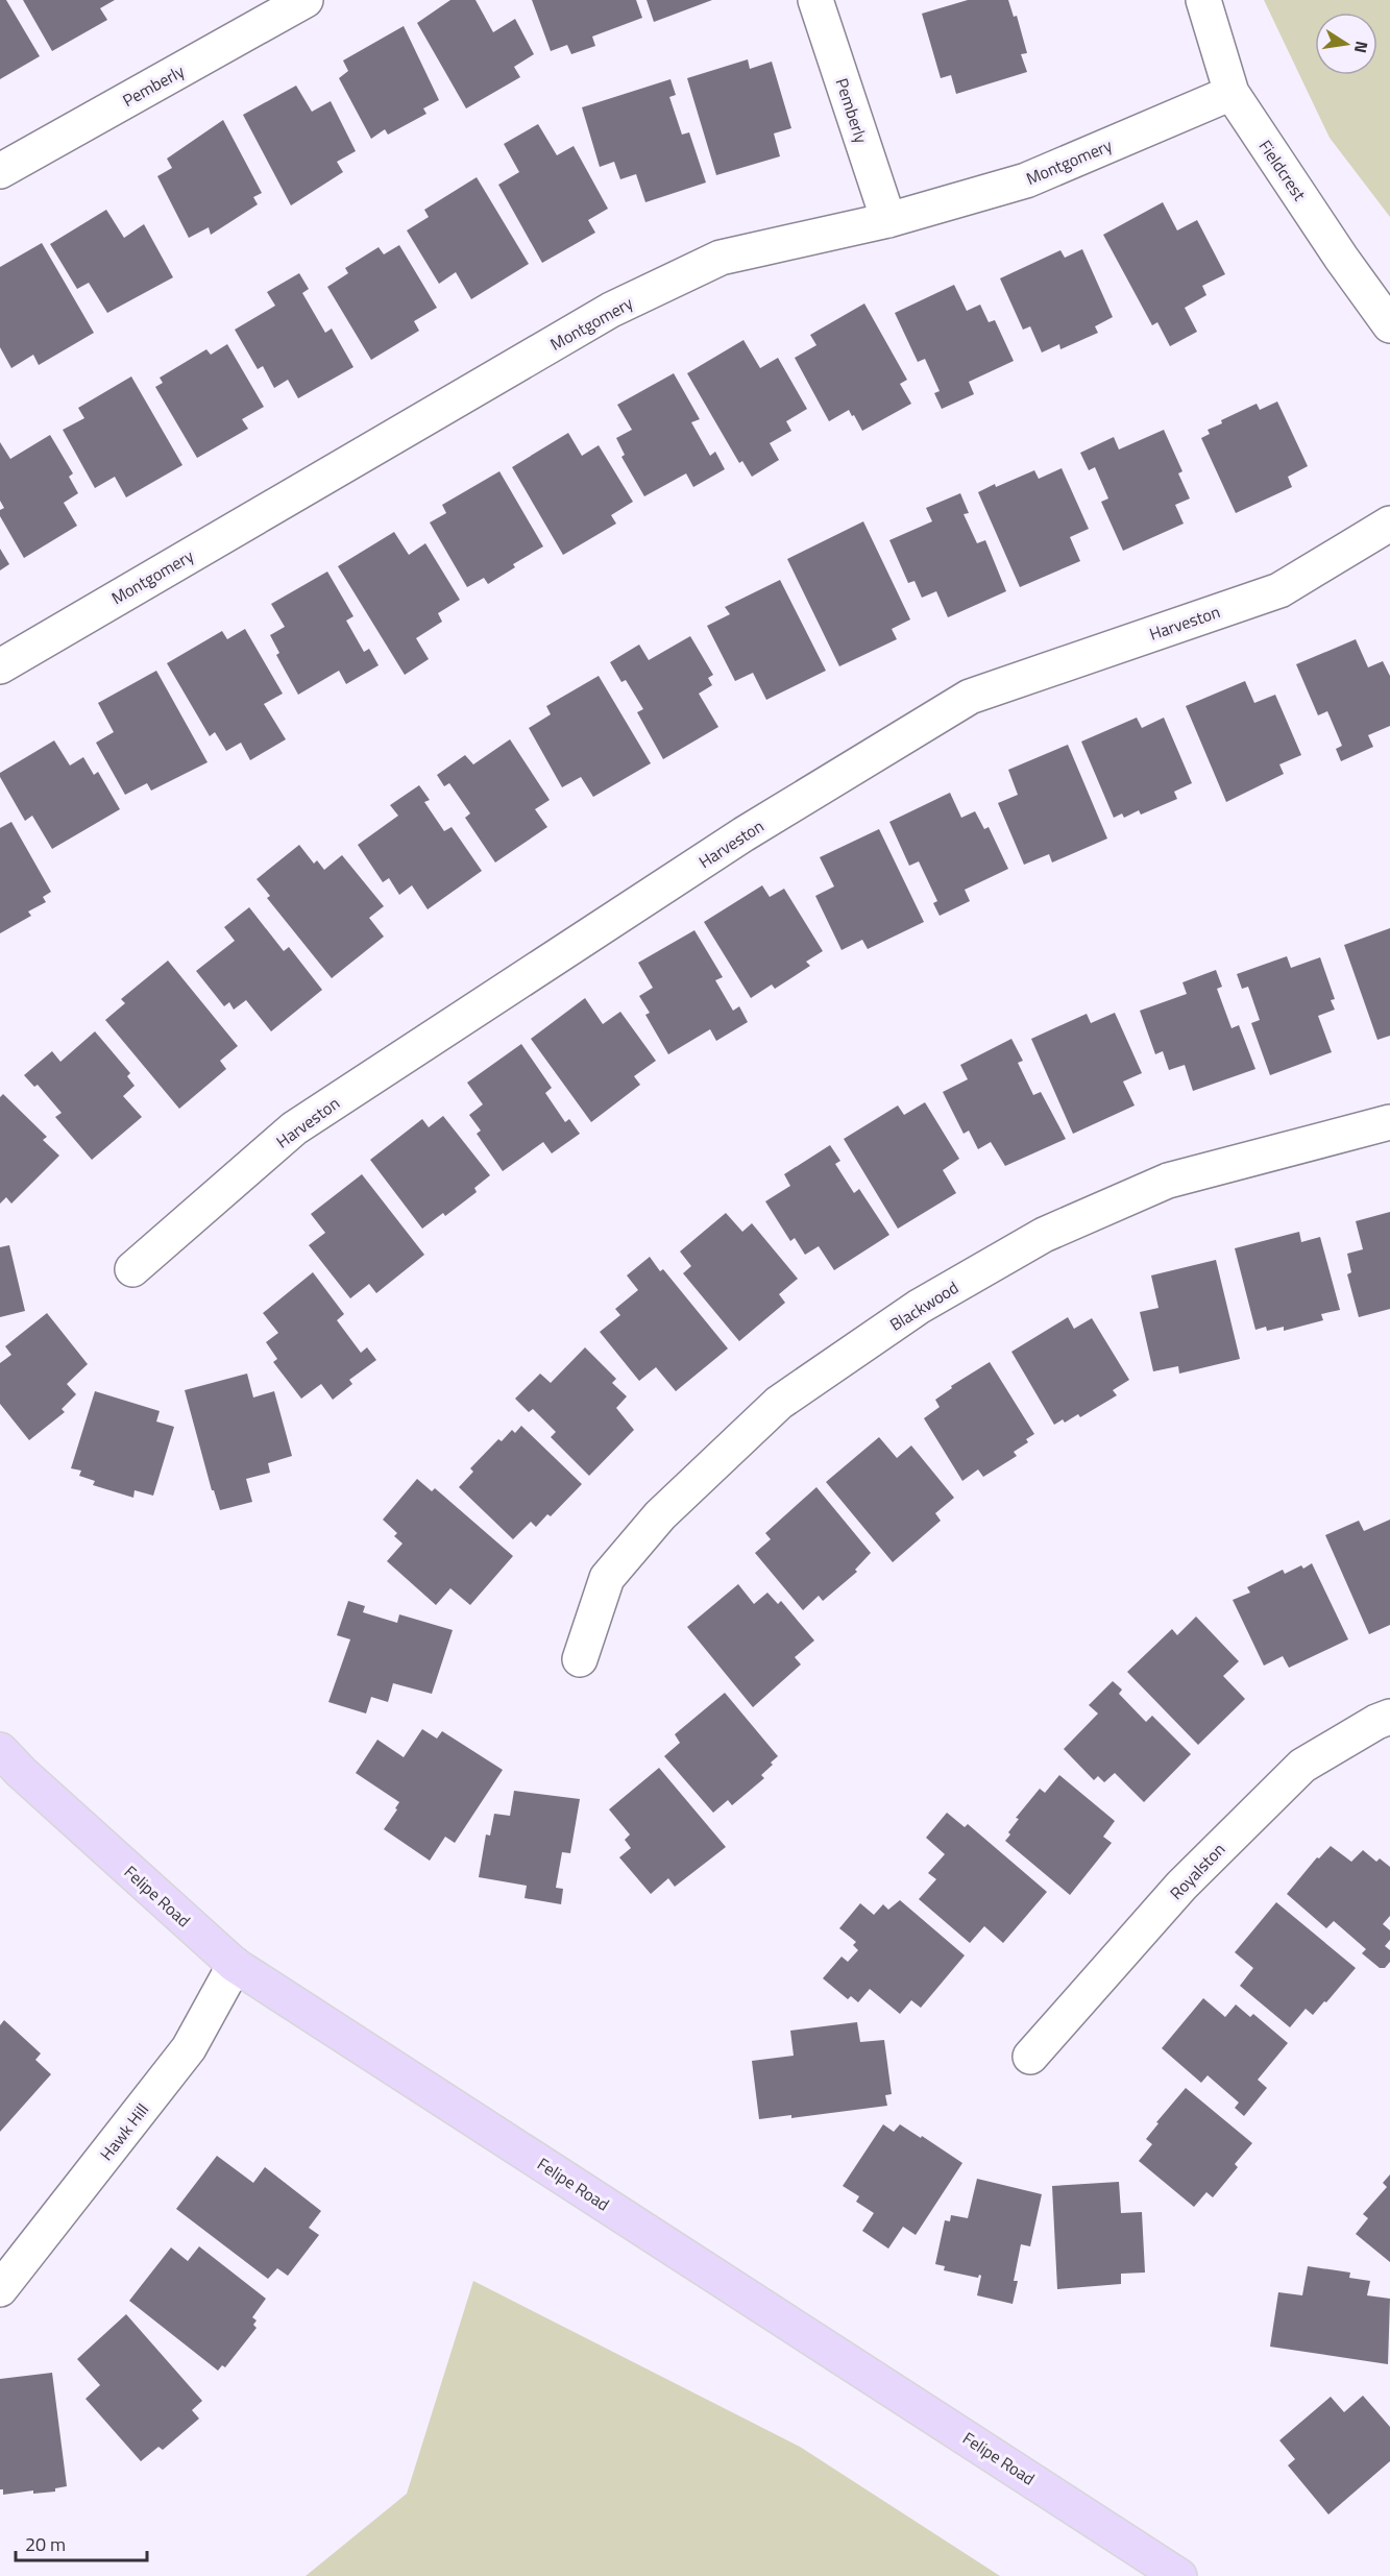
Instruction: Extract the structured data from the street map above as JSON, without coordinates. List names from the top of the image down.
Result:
{
  "streets": {
    "main road": ["Felipe Road"],
    "street": [
      "Pemberly",
      "Montgomery",
      "Fieldcrest",
      "Harveston",
      "Blackwood",
      "Royalston",
      "Hawk Hill"
    ]
  },
  "crossings": [
    ["Pemberly", "Montgomery"],
    ["Montgomery", "Fieldcrest"],
    ["Felipe Road", "Hawk Hill"]
  ],
  "scale_bar": "20 m",
  "north": "right"
}
